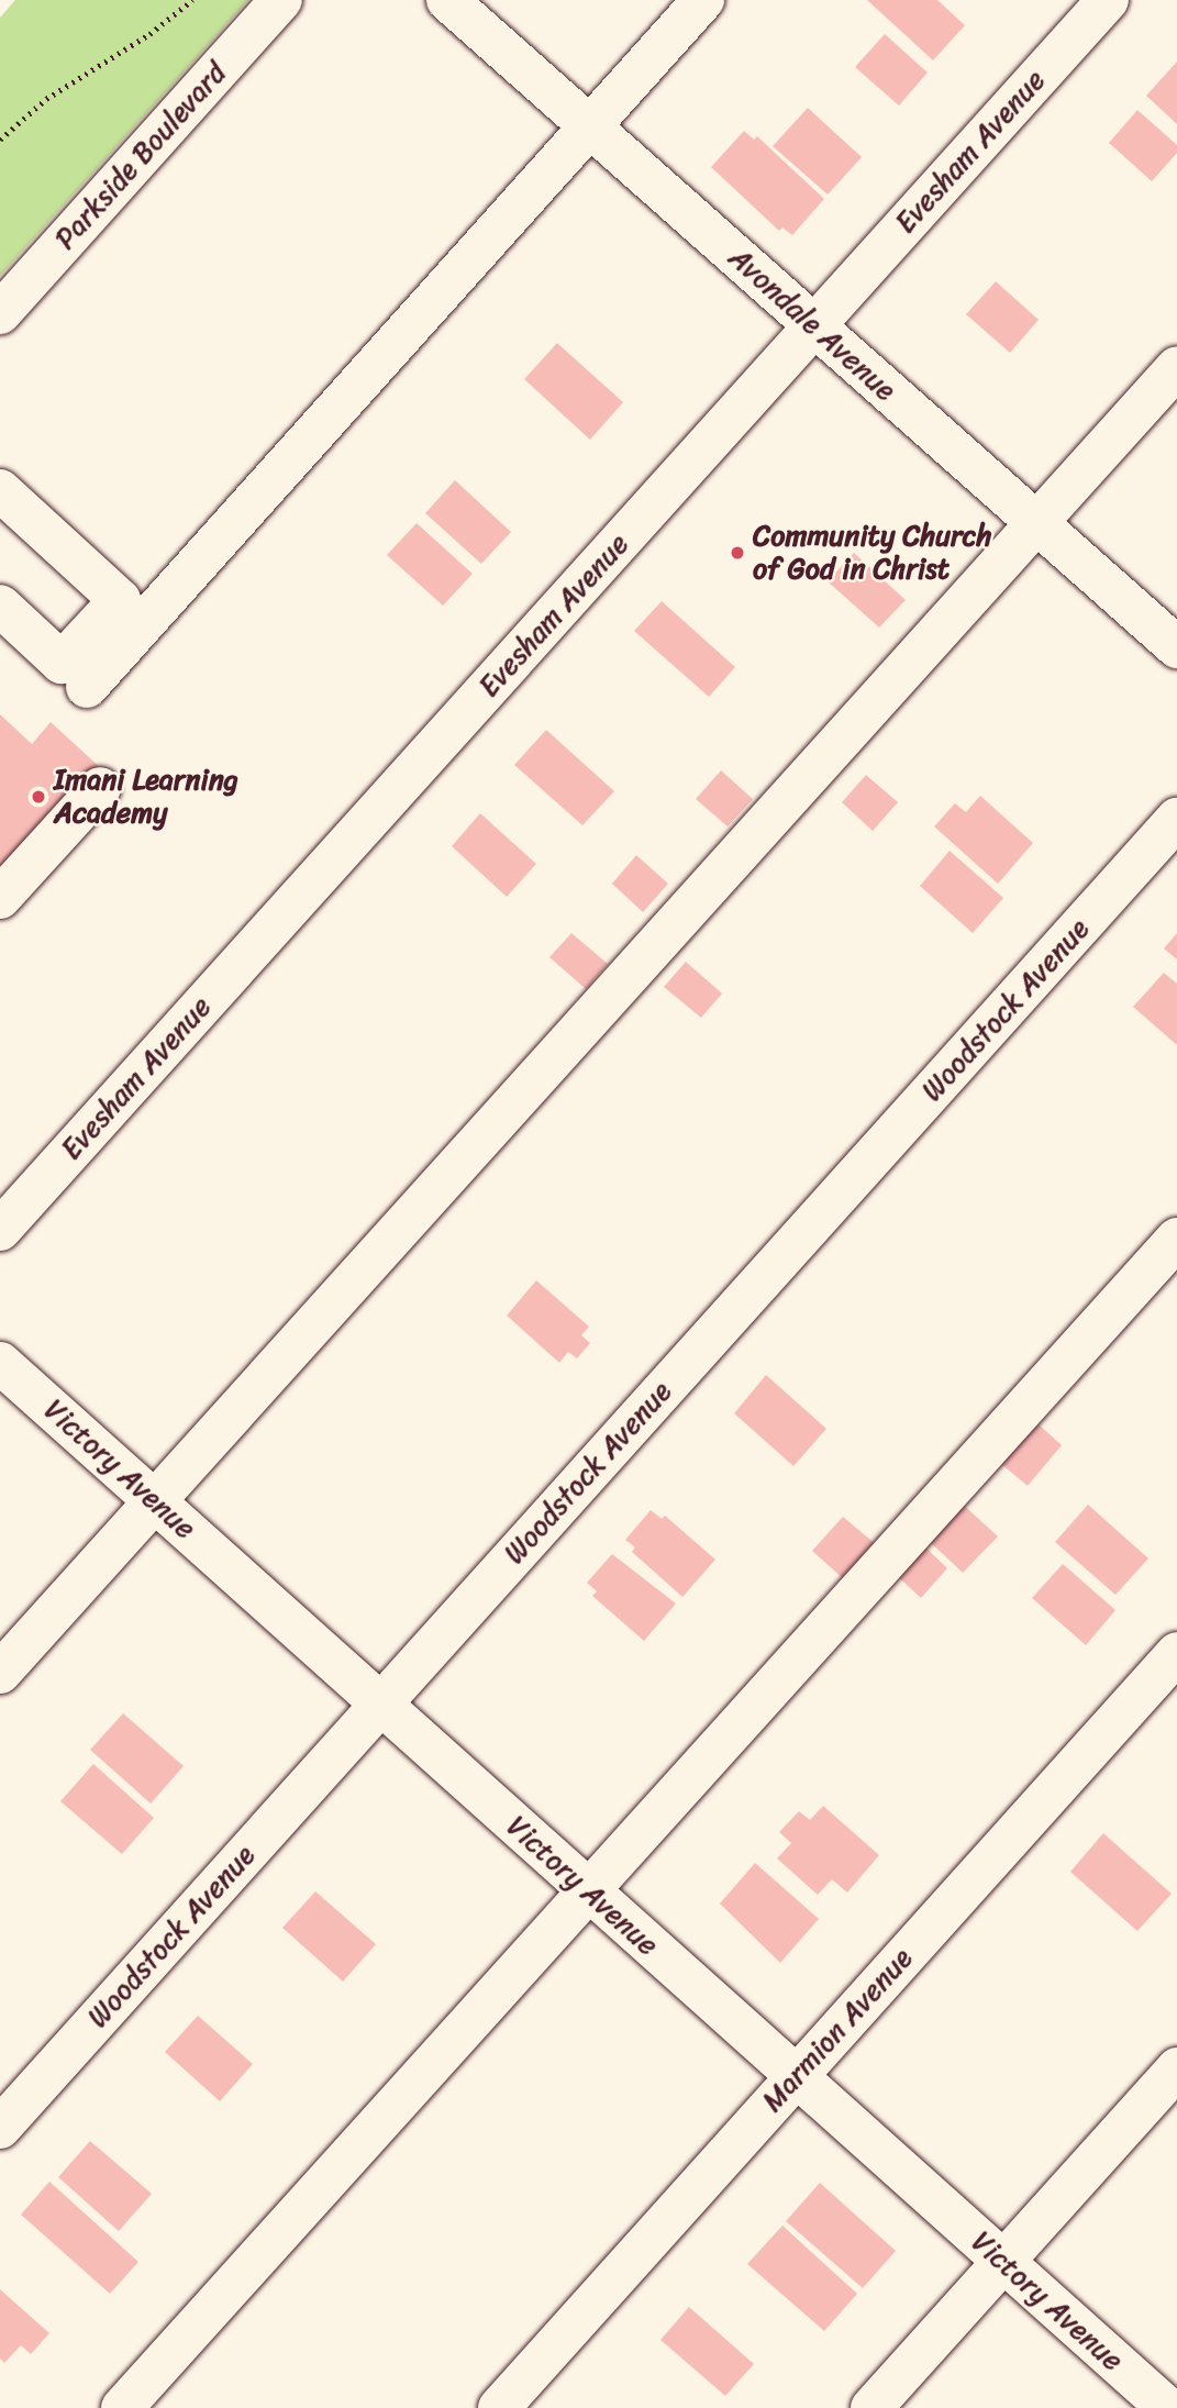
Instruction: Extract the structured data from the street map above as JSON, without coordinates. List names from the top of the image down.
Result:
{
  "streets": {
    "street": [
      "Evesham Avenue",
      "Parkside Boulevard",
      "Avondale Avenue",
      "Woodstock Avenue",
      "Victory Avenue",
      "Marmion Avenue"
    ]
  },
  "crossings": [
    ["Evesham Avenue", "Avondale Avenue"],
    ["Woodstock Avenue", "Victory Avenue"],
    ["Victory Avenue", "Marmion Avenue"]
  ],
  "places": ["Community Church of God in Christ", "Imani Learning Academy"]
}
